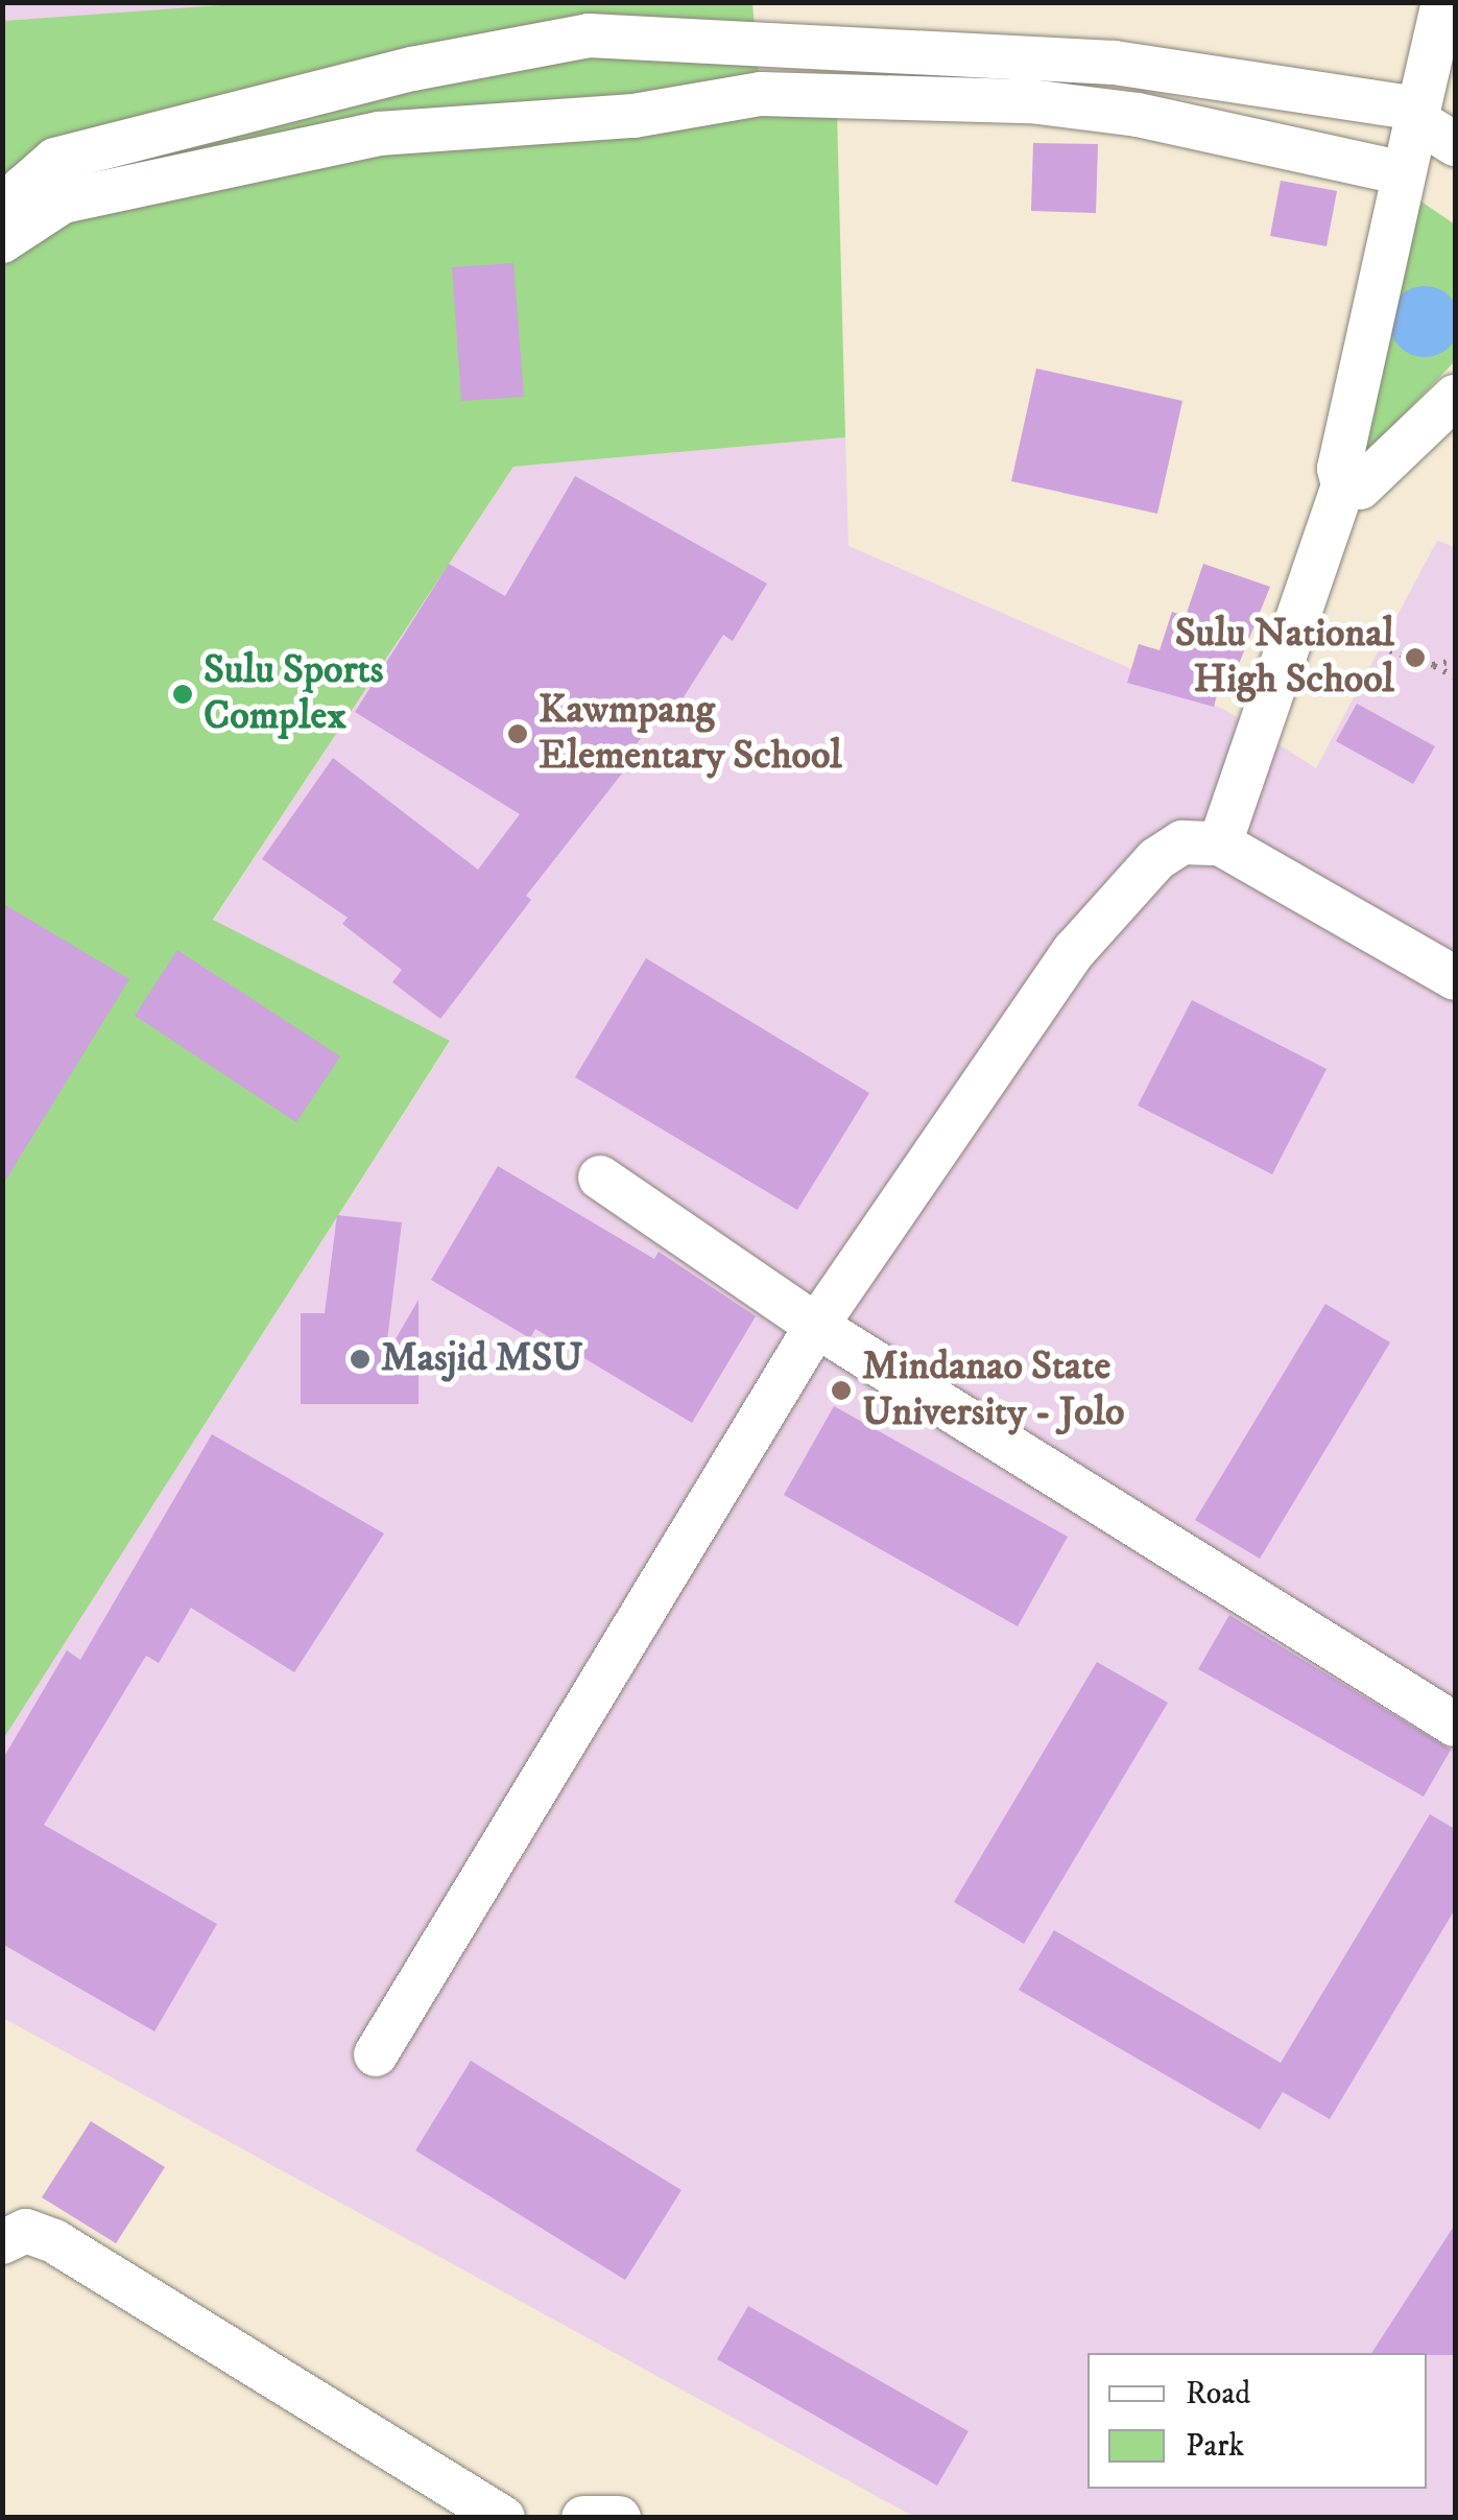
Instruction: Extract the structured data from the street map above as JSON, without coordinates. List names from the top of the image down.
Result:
{
  "places": [
    "Sulu National High School",
    "Sulu Sports Complex",
    "Kawmpang Elementary School",
    "Masjid MSU",
    "Mindanao State University - Jolo"
  ],
  "legend": ["Road", "Park"]
}
